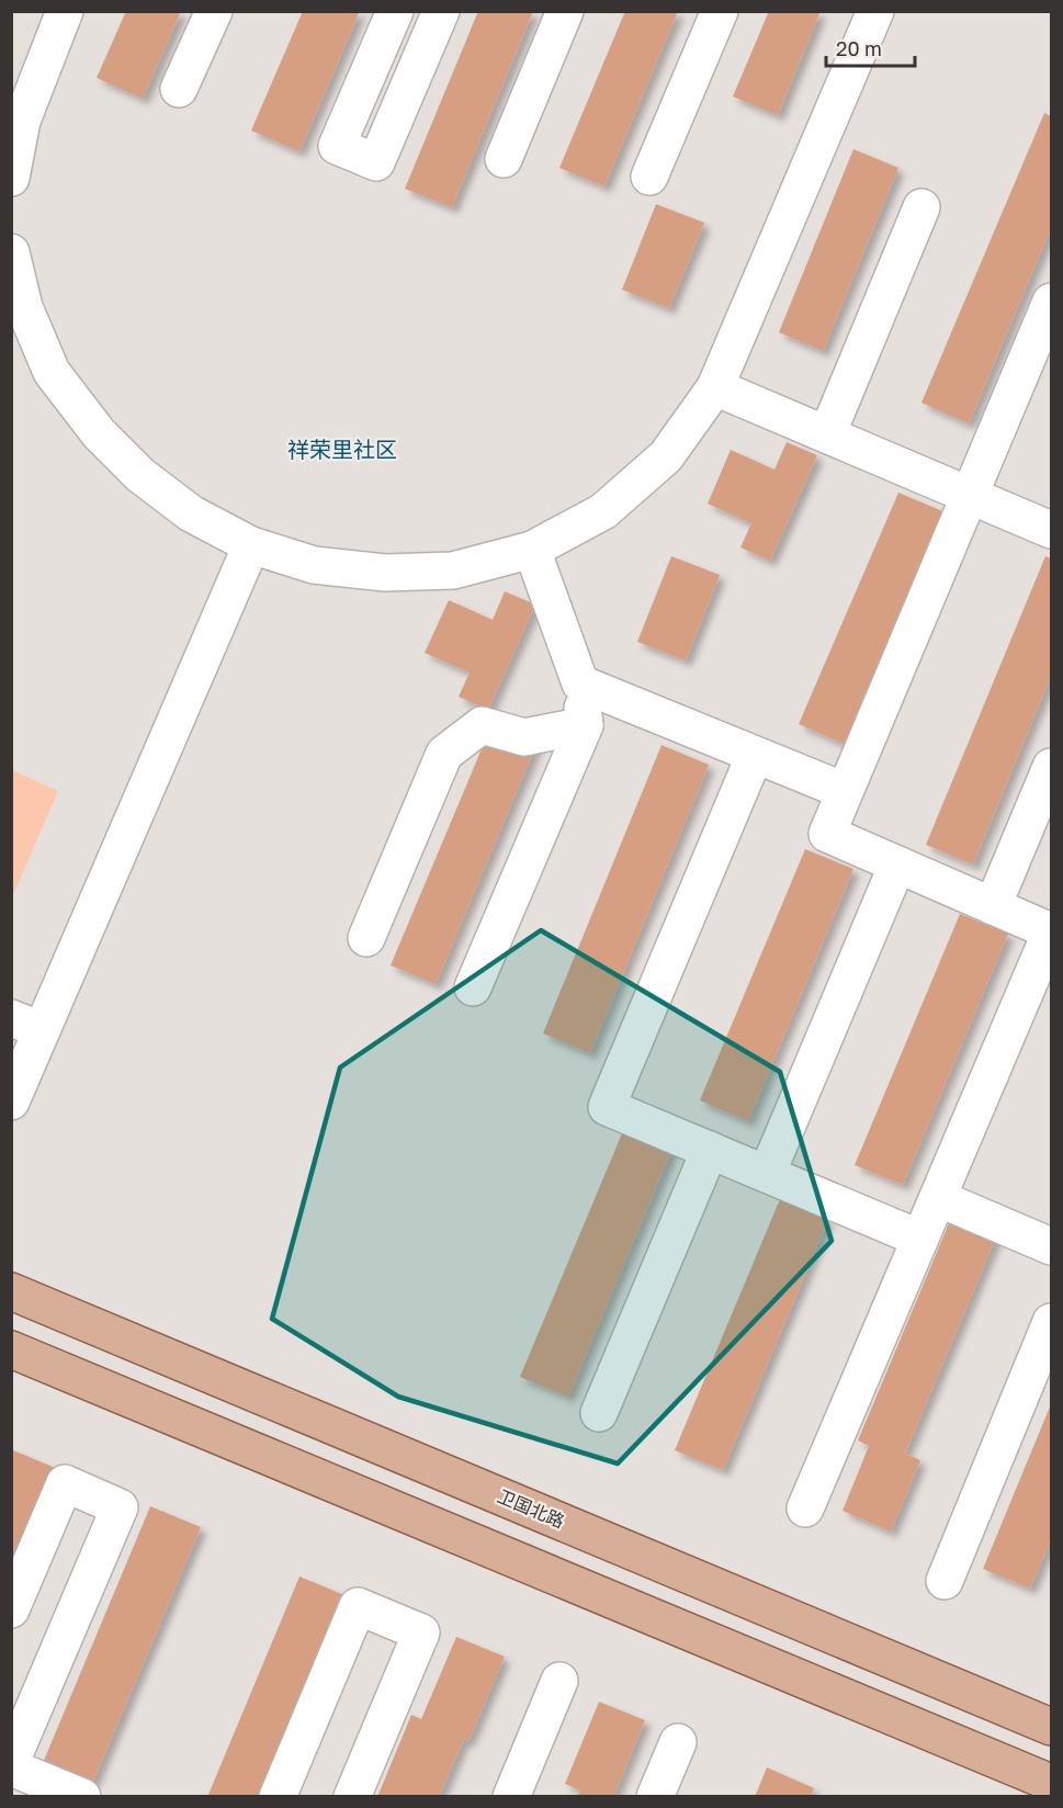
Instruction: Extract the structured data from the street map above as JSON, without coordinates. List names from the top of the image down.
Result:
{
  "streets": {
    "main road": ["卫国北路"]
  },
  "districts": ["祥荣里社区"],
  "scale_bar": "20 m"
}
